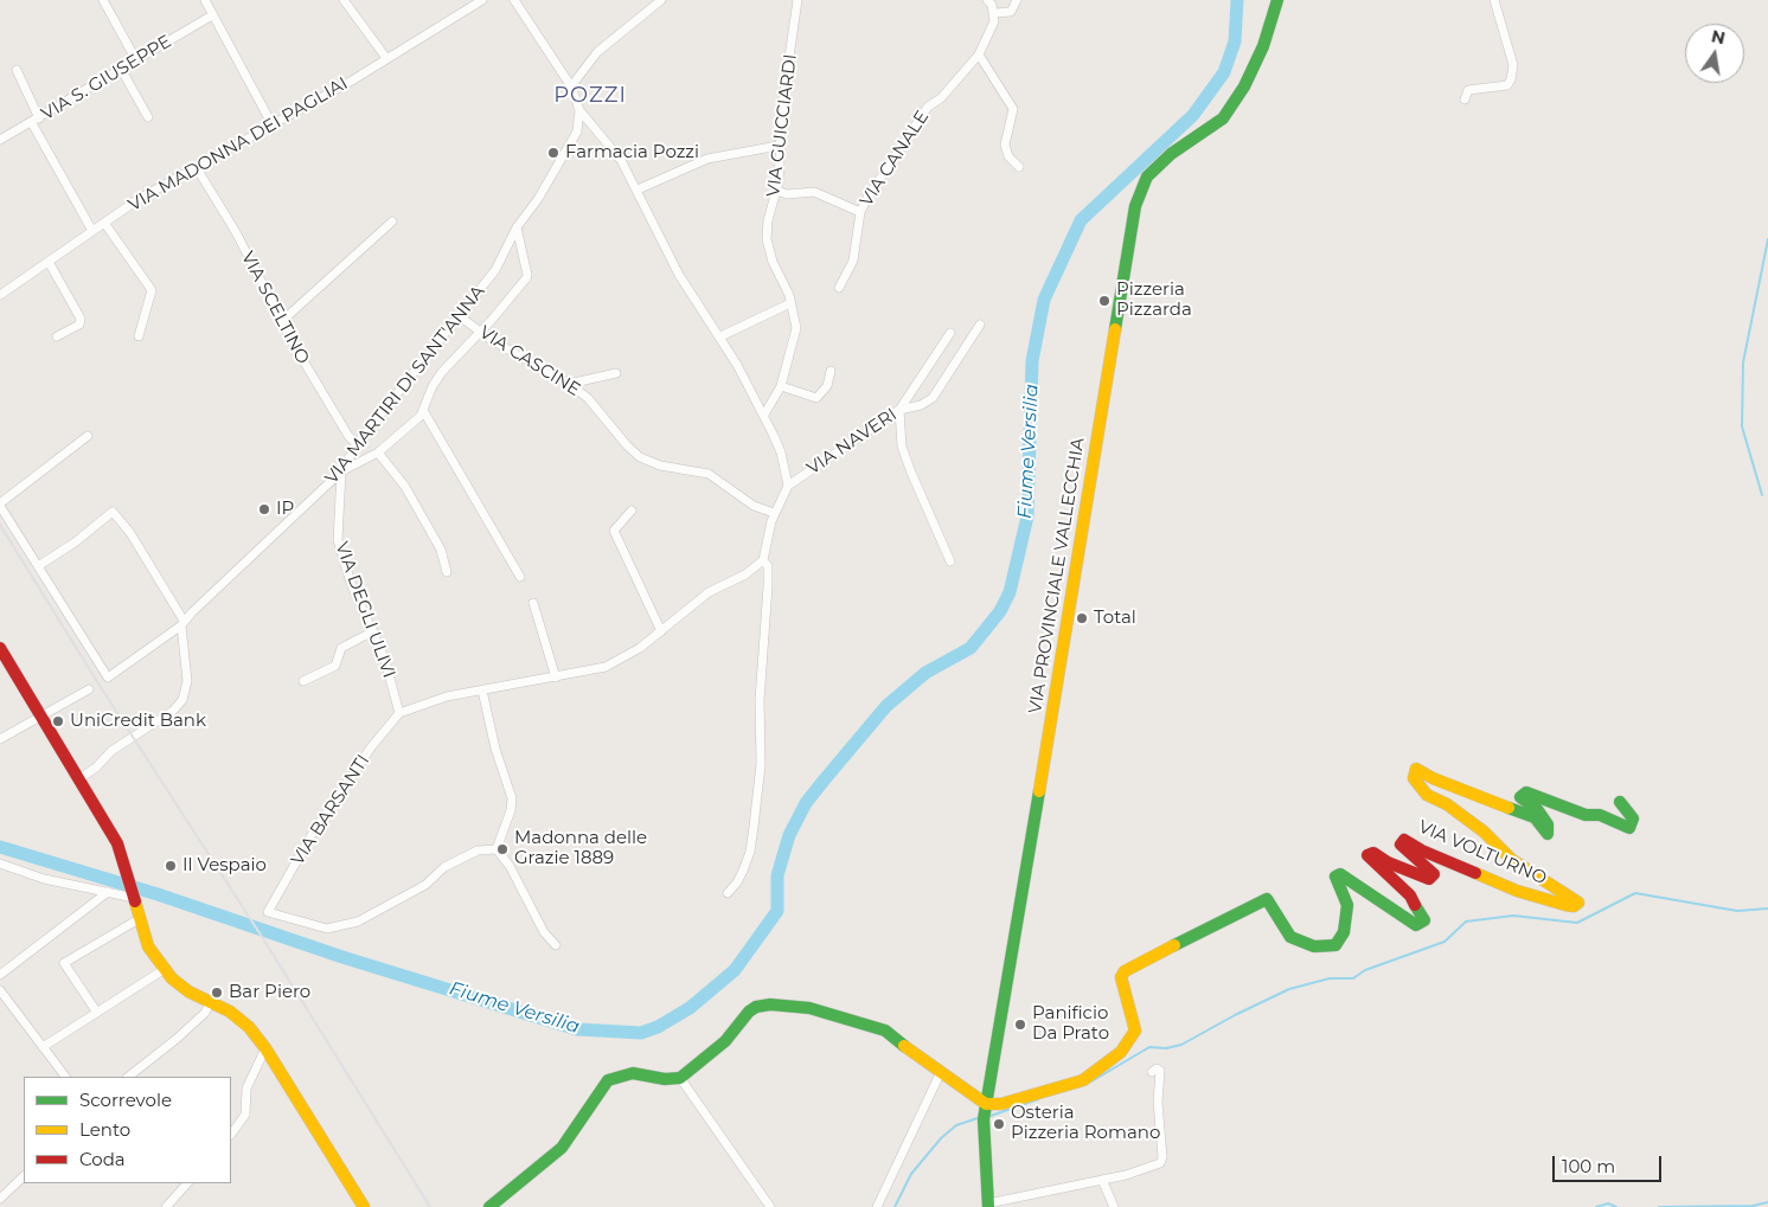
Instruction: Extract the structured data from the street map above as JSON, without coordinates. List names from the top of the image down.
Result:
{
  "streets": {
    "street": [
      "VIA S. GIUSEPPE",
      "VIA GUICCIARDI",
      "VIA MADONNA DEI PAGLIAI",
      "VIA CANALE",
      "VIA SCELTINO",
      "VIA CASCINE",
      "VIA MARTIRI DI SANT'ANNA",
      "VIA NAVERI",
      "VIA PROVINCIALE VALLECCHIA",
      "VIA DEGLI ULIVI",
      "VIA BARSANTI",
      "VIA VOLTURNO"
    ]
  },
  "crossings": [
    ["VIA GUICCIARDI", "VIA CANALE"],
    ["VIA MADONNA DEI PAGLIAI", "VIA SCELTINO"],
    ["VIA SCELTINO", "VIA MARTIRI DI SANT'ANNA"],
    ["VIA CASCINE", "VIA MARTIRI DI SANT'ANNA"],
    ["VIA MARTIRI DI SANT'ANNA", "VIA DEGLI ULIVI"],
    ["VIA PROVINCIALE VALLECCHIA", "VIA VOLTURNO"],
    ["VIA DEGLI ULIVI", "VIA BARSANTI"]
  ],
  "districts": ["POZZI"],
  "water": ["Fiume Versilia"],
  "places": [
    "Farmacia Pozzi",
    "Pizzeria Pizzarda",
    "IP",
    "Total",
    "UniCredit Bank",
    "Madonna delle Grazie 1889",
    "Il Vespaio",
    "Bar Piero",
    "Panificio Da Prato",
    "Osteria Pizzeria Romano"
  ],
  "legend": ["Scorrevole", "Lento", "Coda"],
  "scale_bar": "100 m",
  "north": "top"
}
